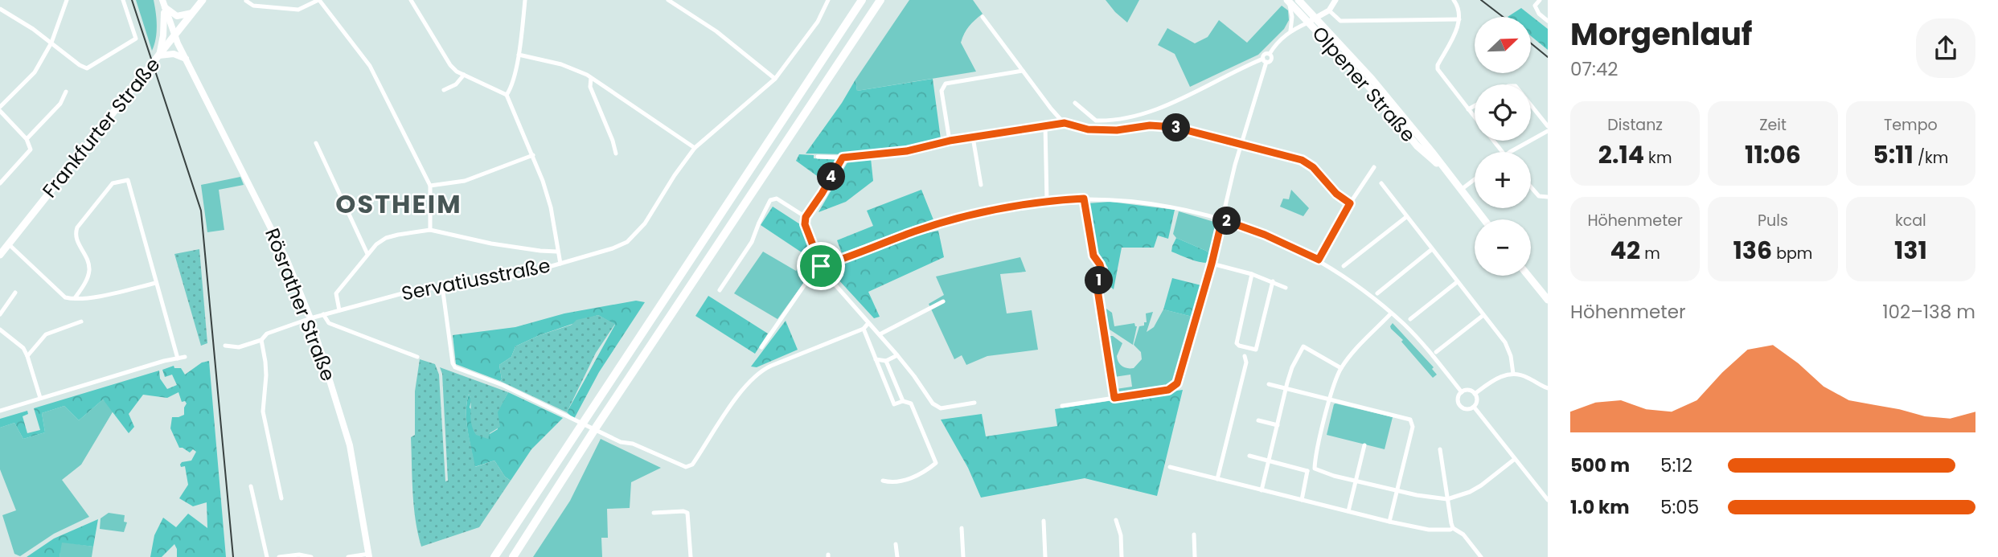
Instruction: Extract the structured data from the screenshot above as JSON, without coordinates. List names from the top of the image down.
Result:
{
  "streets": {
    "main road": ["Olpener Straße", "Frankfurter Straße", "Rösrather Straße"],
    "street": ["Servatiusstraße"]
  },
  "crossings": [
    ["Frankfurter Straße", "Rösrather Straße"],
    ["Servatiusstraße", "Rösrather Straße"]
  ],
  "districts": ["OSTHEIM"],
  "north": "top right",
  "page": {
    "heading": ["Morgenlauf", "07:42"],
    "map_buttons": ["+", "−"],
    "stats": [
      ["Distanz", "2.14 km"],
      ["Zeit", "11:06"],
      ["Tempo", "5:11 /km"],
      ["Höhenmeter", "42 m"],
      ["Puls", "136 bpm"],
      ["kcal", "131"]
    ],
    "pins": [
      "3",
      "4",
      "2",
      "1"
    ],
    "chart": ["Höhenmeter", "102–138 m"],
    "list": [
      {
        "name": "500 m",
        "note": "5:12"
      },
      {
        "name": "1.0 km",
        "note": "5:05"
      }
    ]
  }
}
